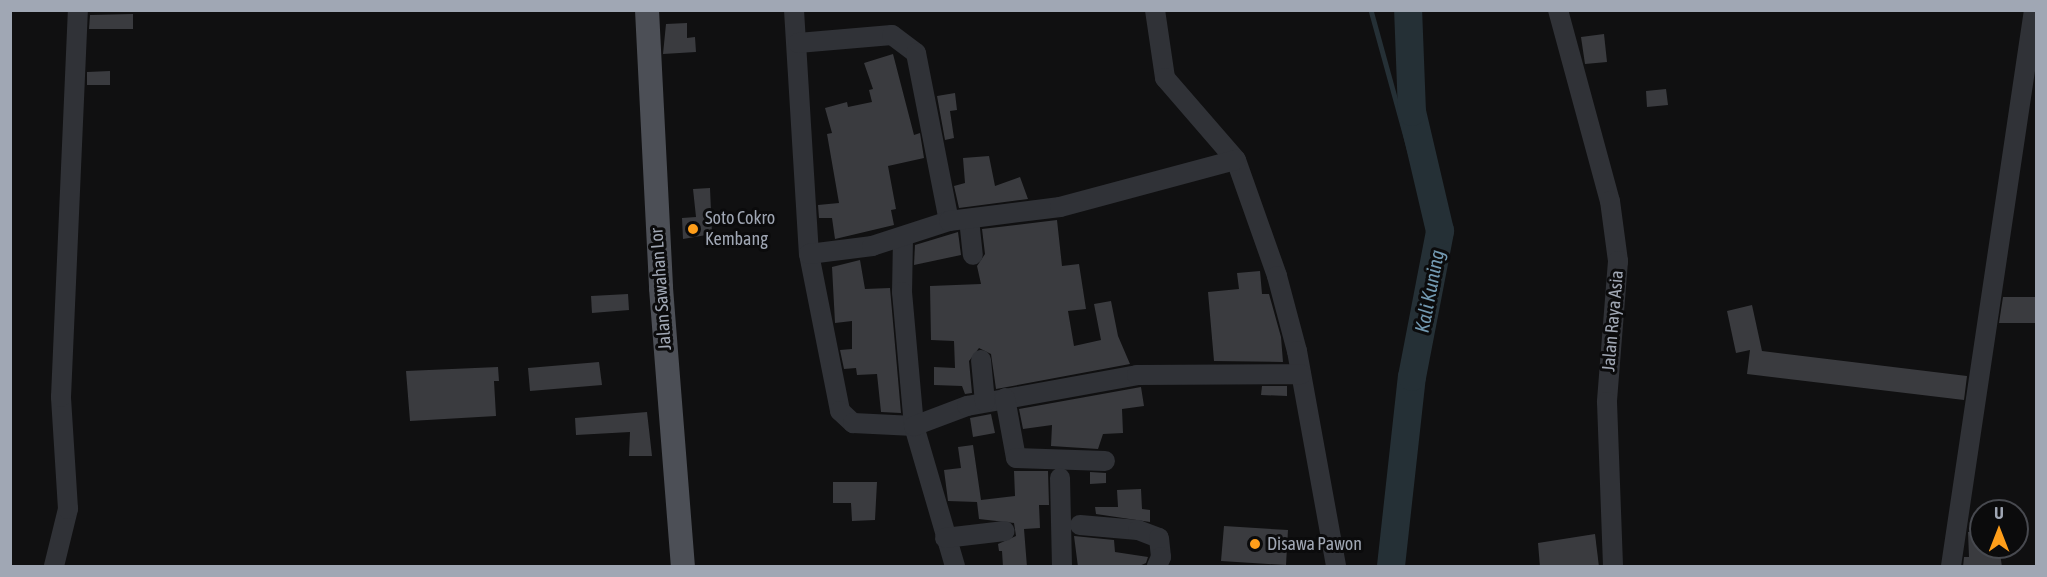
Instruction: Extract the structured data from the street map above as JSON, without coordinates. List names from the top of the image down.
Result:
{
  "streets": {
    "main road": ["Jalan Sawahan Lor"],
    "street": ["Jalan Raya Asia"]
  },
  "water": ["Kali Kuning"],
  "places": ["Soto Cokro Kembang", "Disawa Pawon"],
  "north": "top"
}
